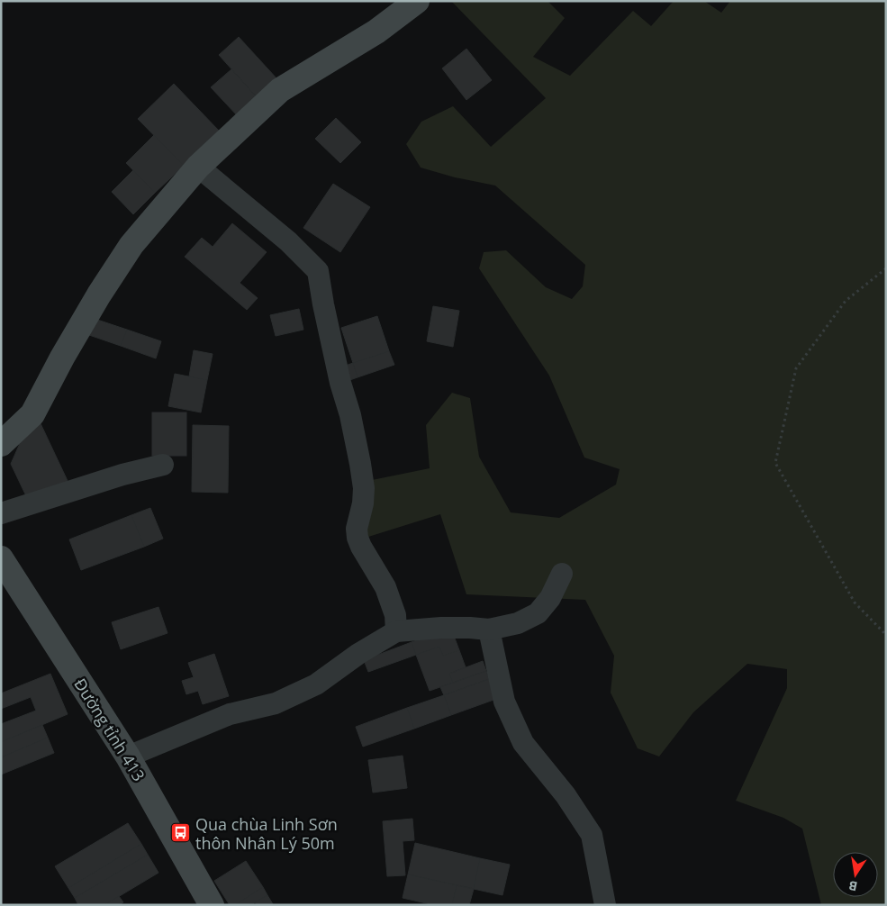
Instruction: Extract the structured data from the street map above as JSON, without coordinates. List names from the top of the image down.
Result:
{
  "streets": {
    "street": ["Đường tỉnh 413"]
  },
  "places": {
    "bus stop": ["Qua chùa Linh Sơn thôn Nhân Lý 50m"]
  },
  "north": "bottom"
}
